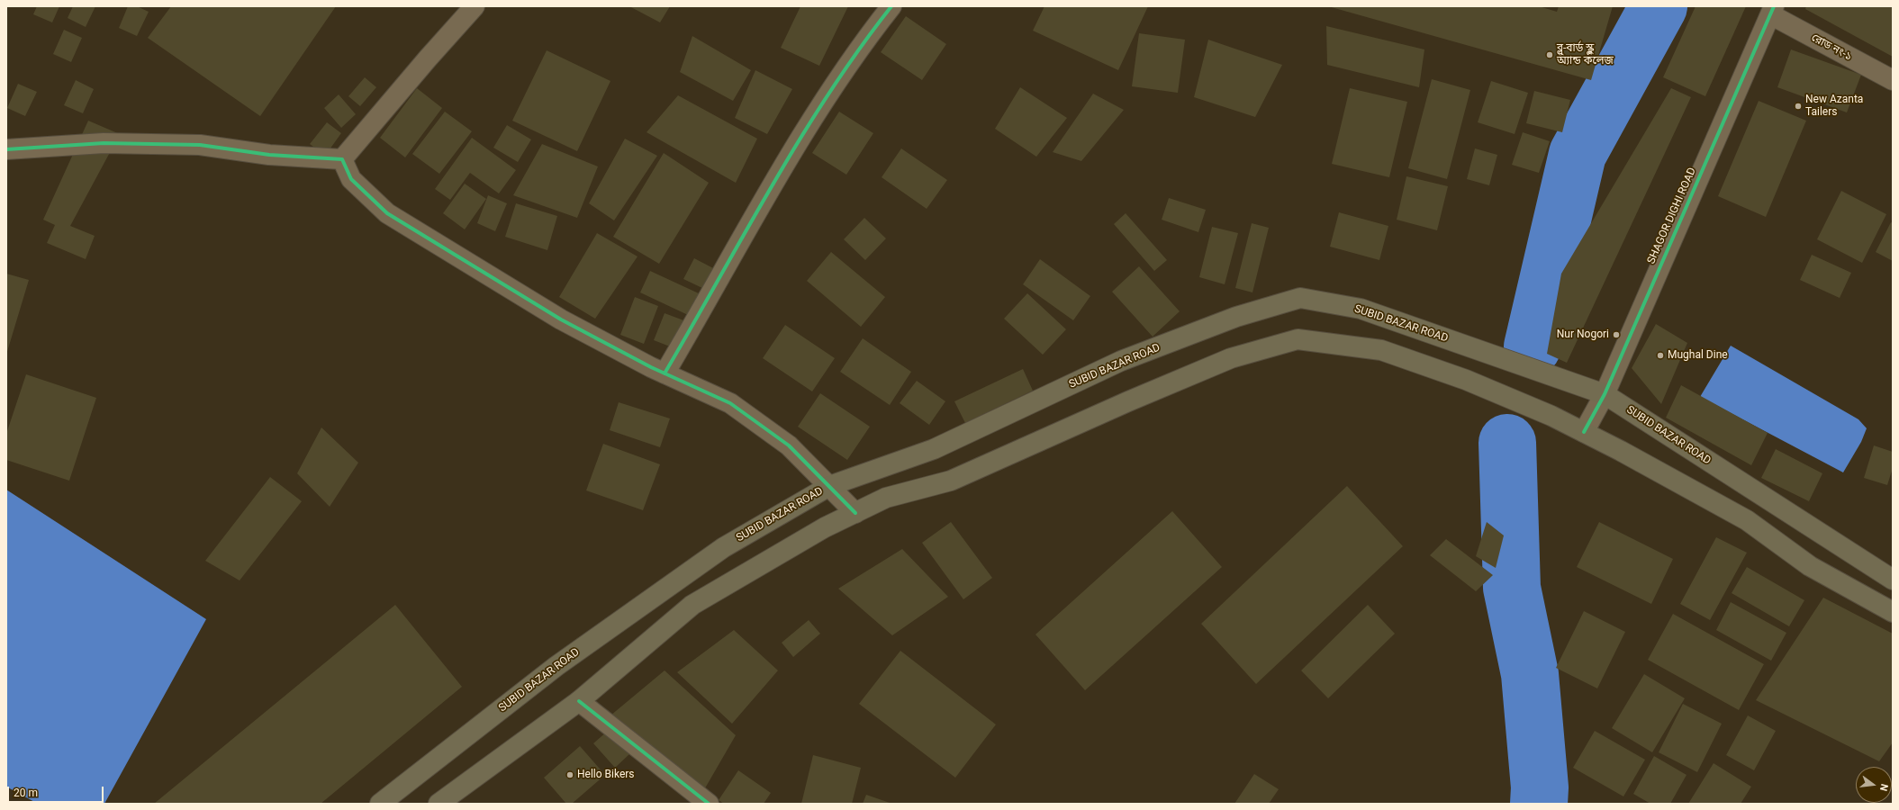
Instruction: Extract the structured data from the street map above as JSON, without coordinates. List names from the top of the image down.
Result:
{
  "streets": {
    "main road": ["SUBID BAZAR ROAD"],
    "street": ["রোড নং-১", "SHAGOR DIGHI ROAD"]
  },
  "crossings": [
    ["রোড নং-১", "SHAGOR DIGHI ROAD"],
    ["SHAGOR DIGHI ROAD", "SUBID BAZAR ROAD"]
  ],
  "places": [
    "ব্লু-বার্ড স্কুল অ্যান্ড কলেজ",
    "New Azanta Tailers",
    "Nur Nogori",
    "Mughal Dine",
    "Hello Bikers"
  ],
  "scale_bar": "20 m",
  "north": "right"
}
